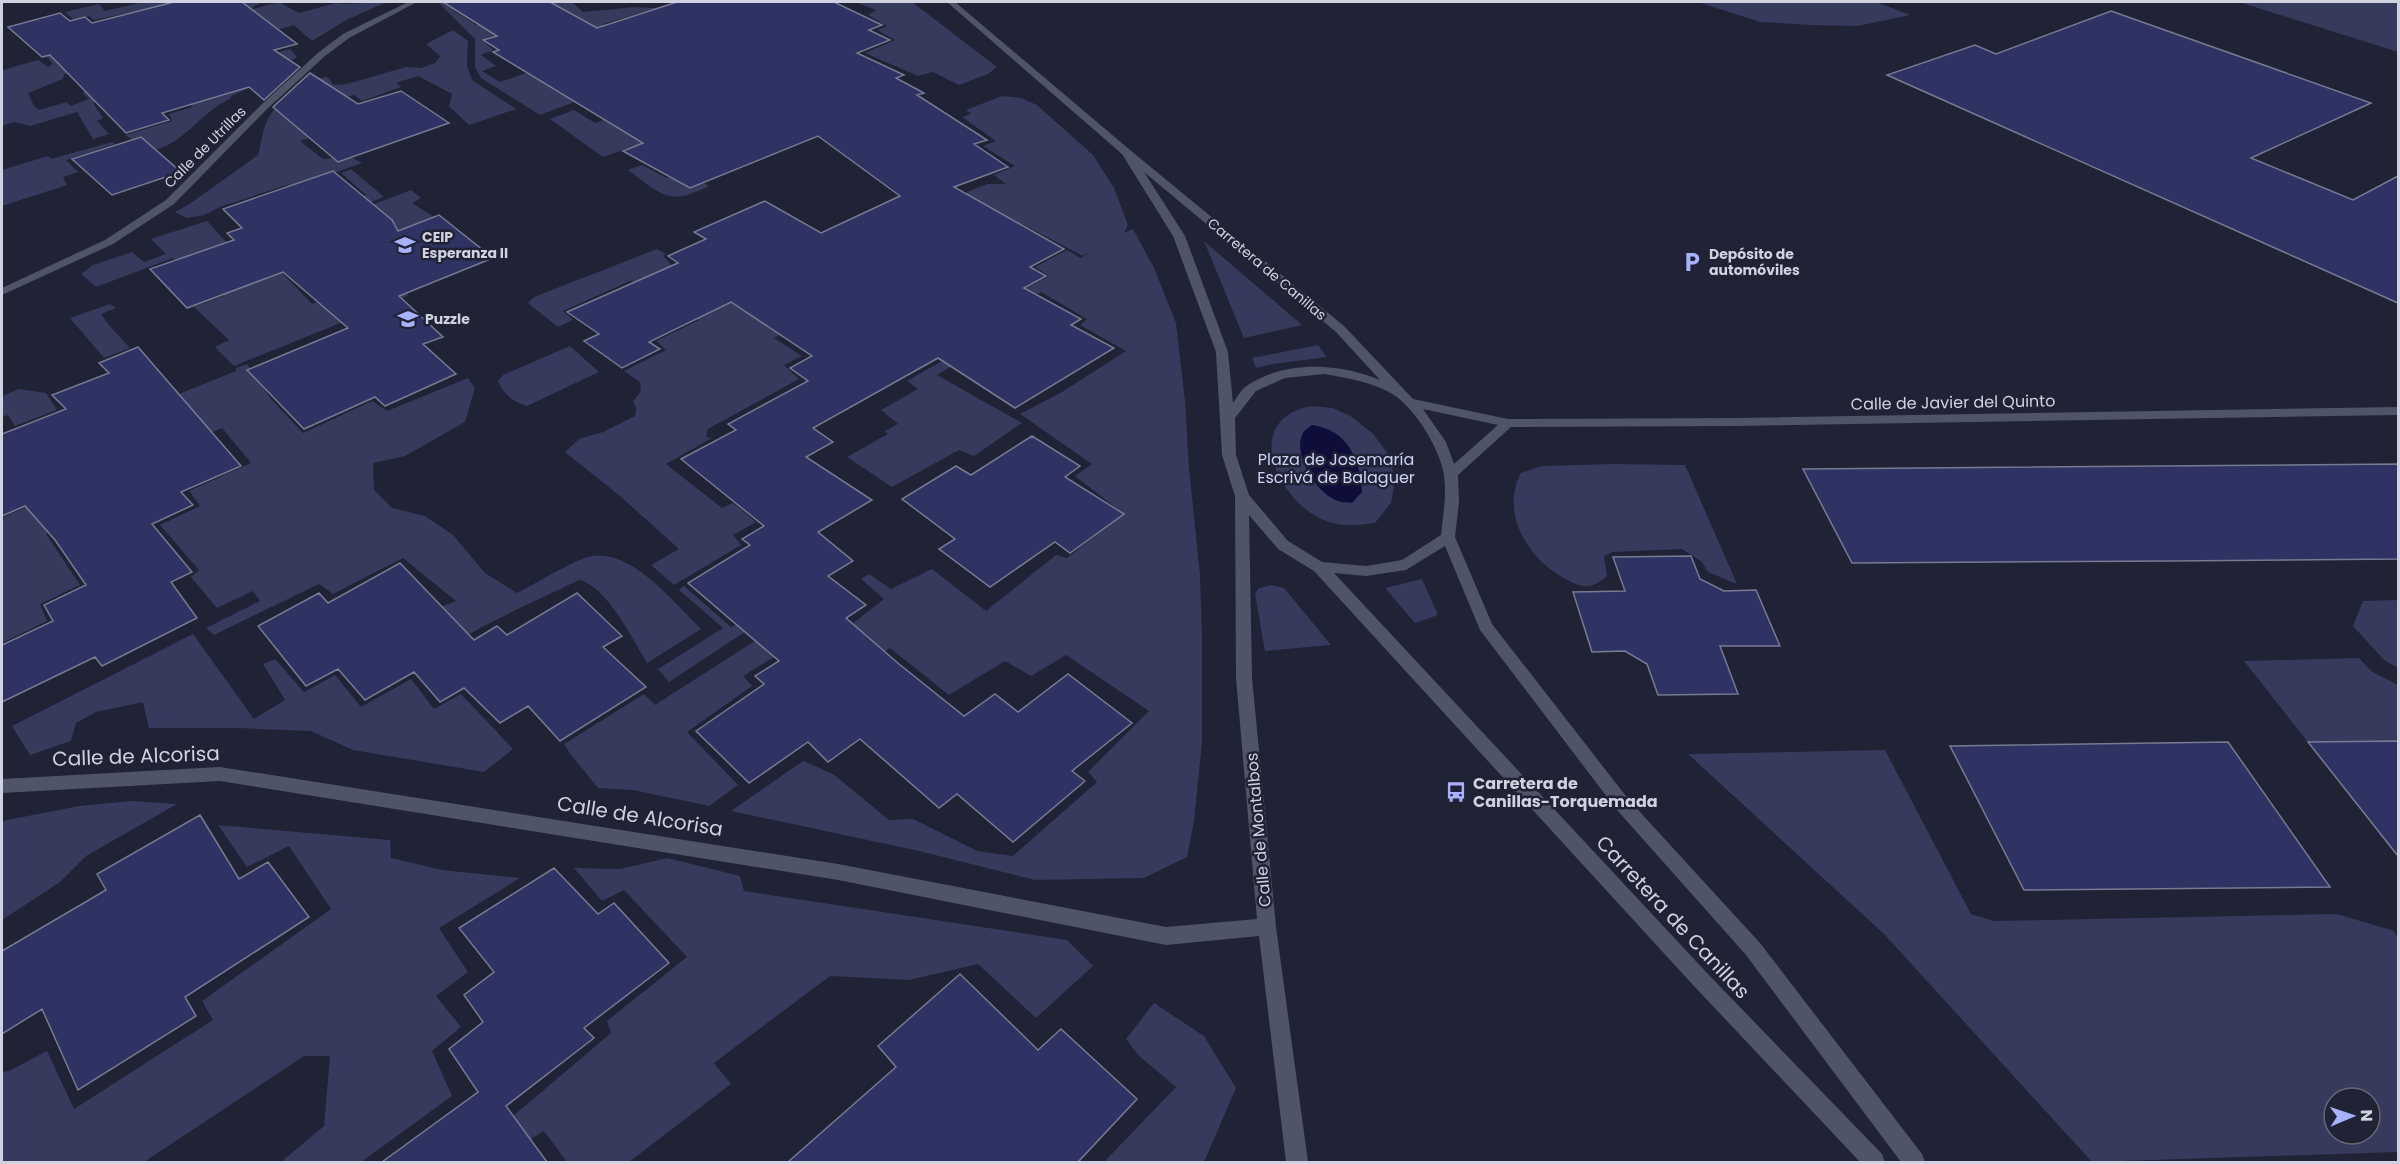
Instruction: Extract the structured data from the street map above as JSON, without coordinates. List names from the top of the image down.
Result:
{
  "streets": {
    "street": [
      "Calle de Utrillas",
      "Carretera de Canillas",
      "Calle de Javier del Quinto",
      "Calle de Alcorisa",
      "Calle de Montalbos"
    ]
  },
  "crossings": [
    ["Carretera de Canillas", "Calle de Javier del Quinto"],
    ["Calle de Alcorisa", "Calle de Montalbos"]
  ],
  "parks": ["Plaza de Josemaría Escrivá de Balaguer"],
  "places": {
    "school or university": ["CEIP Esperanza II", "Puzzle"],
    "parking": ["Depósito de automóviles"],
    "bus stop": ["Carretera de Canillas-Torquemada"]
  },
  "north": "right"
}
